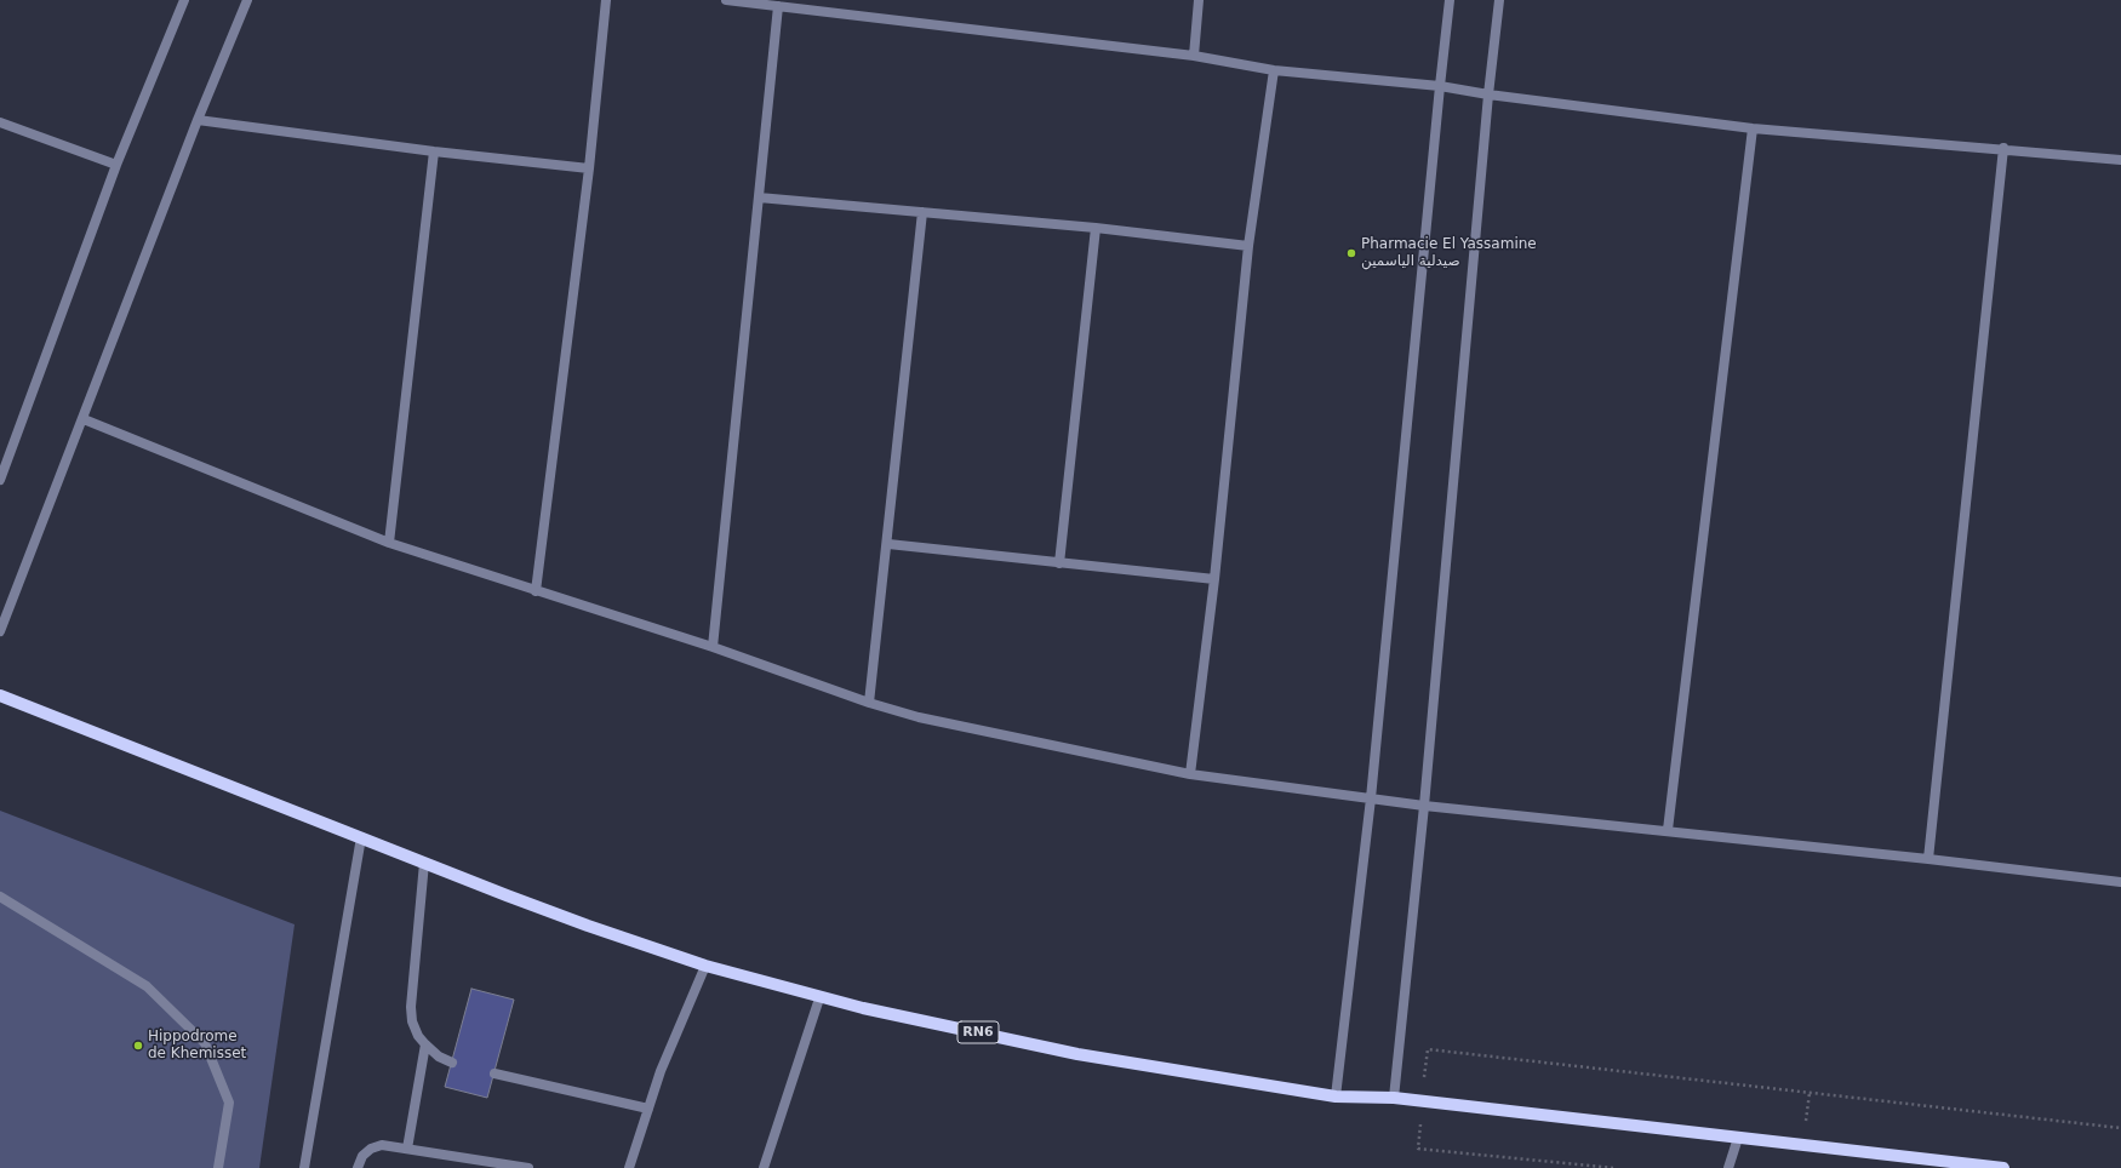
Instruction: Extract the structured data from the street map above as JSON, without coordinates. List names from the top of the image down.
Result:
{
  "streets": {
    "main road": ["RN6"]
  },
  "places": ["Pharmacie El Yassamine صيدلية الياسمين", "Hippodrome de Khemisset"]
}
